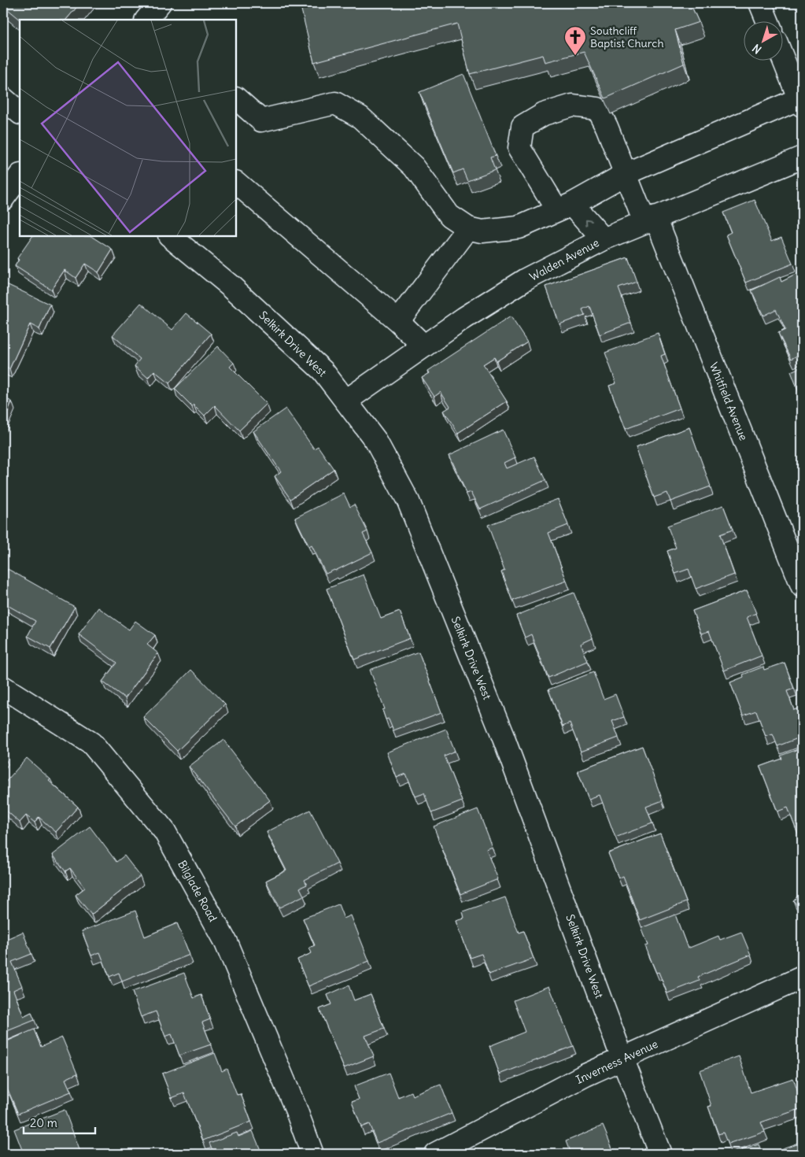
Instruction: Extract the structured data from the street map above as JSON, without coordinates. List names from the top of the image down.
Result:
{
  "streets": {
    "street": [
      "Walden Avenue",
      "Selkirk Drive West",
      "Whitfield Avenue",
      "Bilglade Road",
      "Inverness Avenue"
    ]
  },
  "crossings": [
    ["Walden Avenue", "Selkirk Drive West"],
    ["Walden Avenue", "Whitfield Avenue"],
    ["Selkirk Drive West", "Inverness Avenue"]
  ],
  "places": {
    "church": ["Southcliff Baptist Church"]
  },
  "scale_bar": "20 m",
  "north": "bottom left"
}
